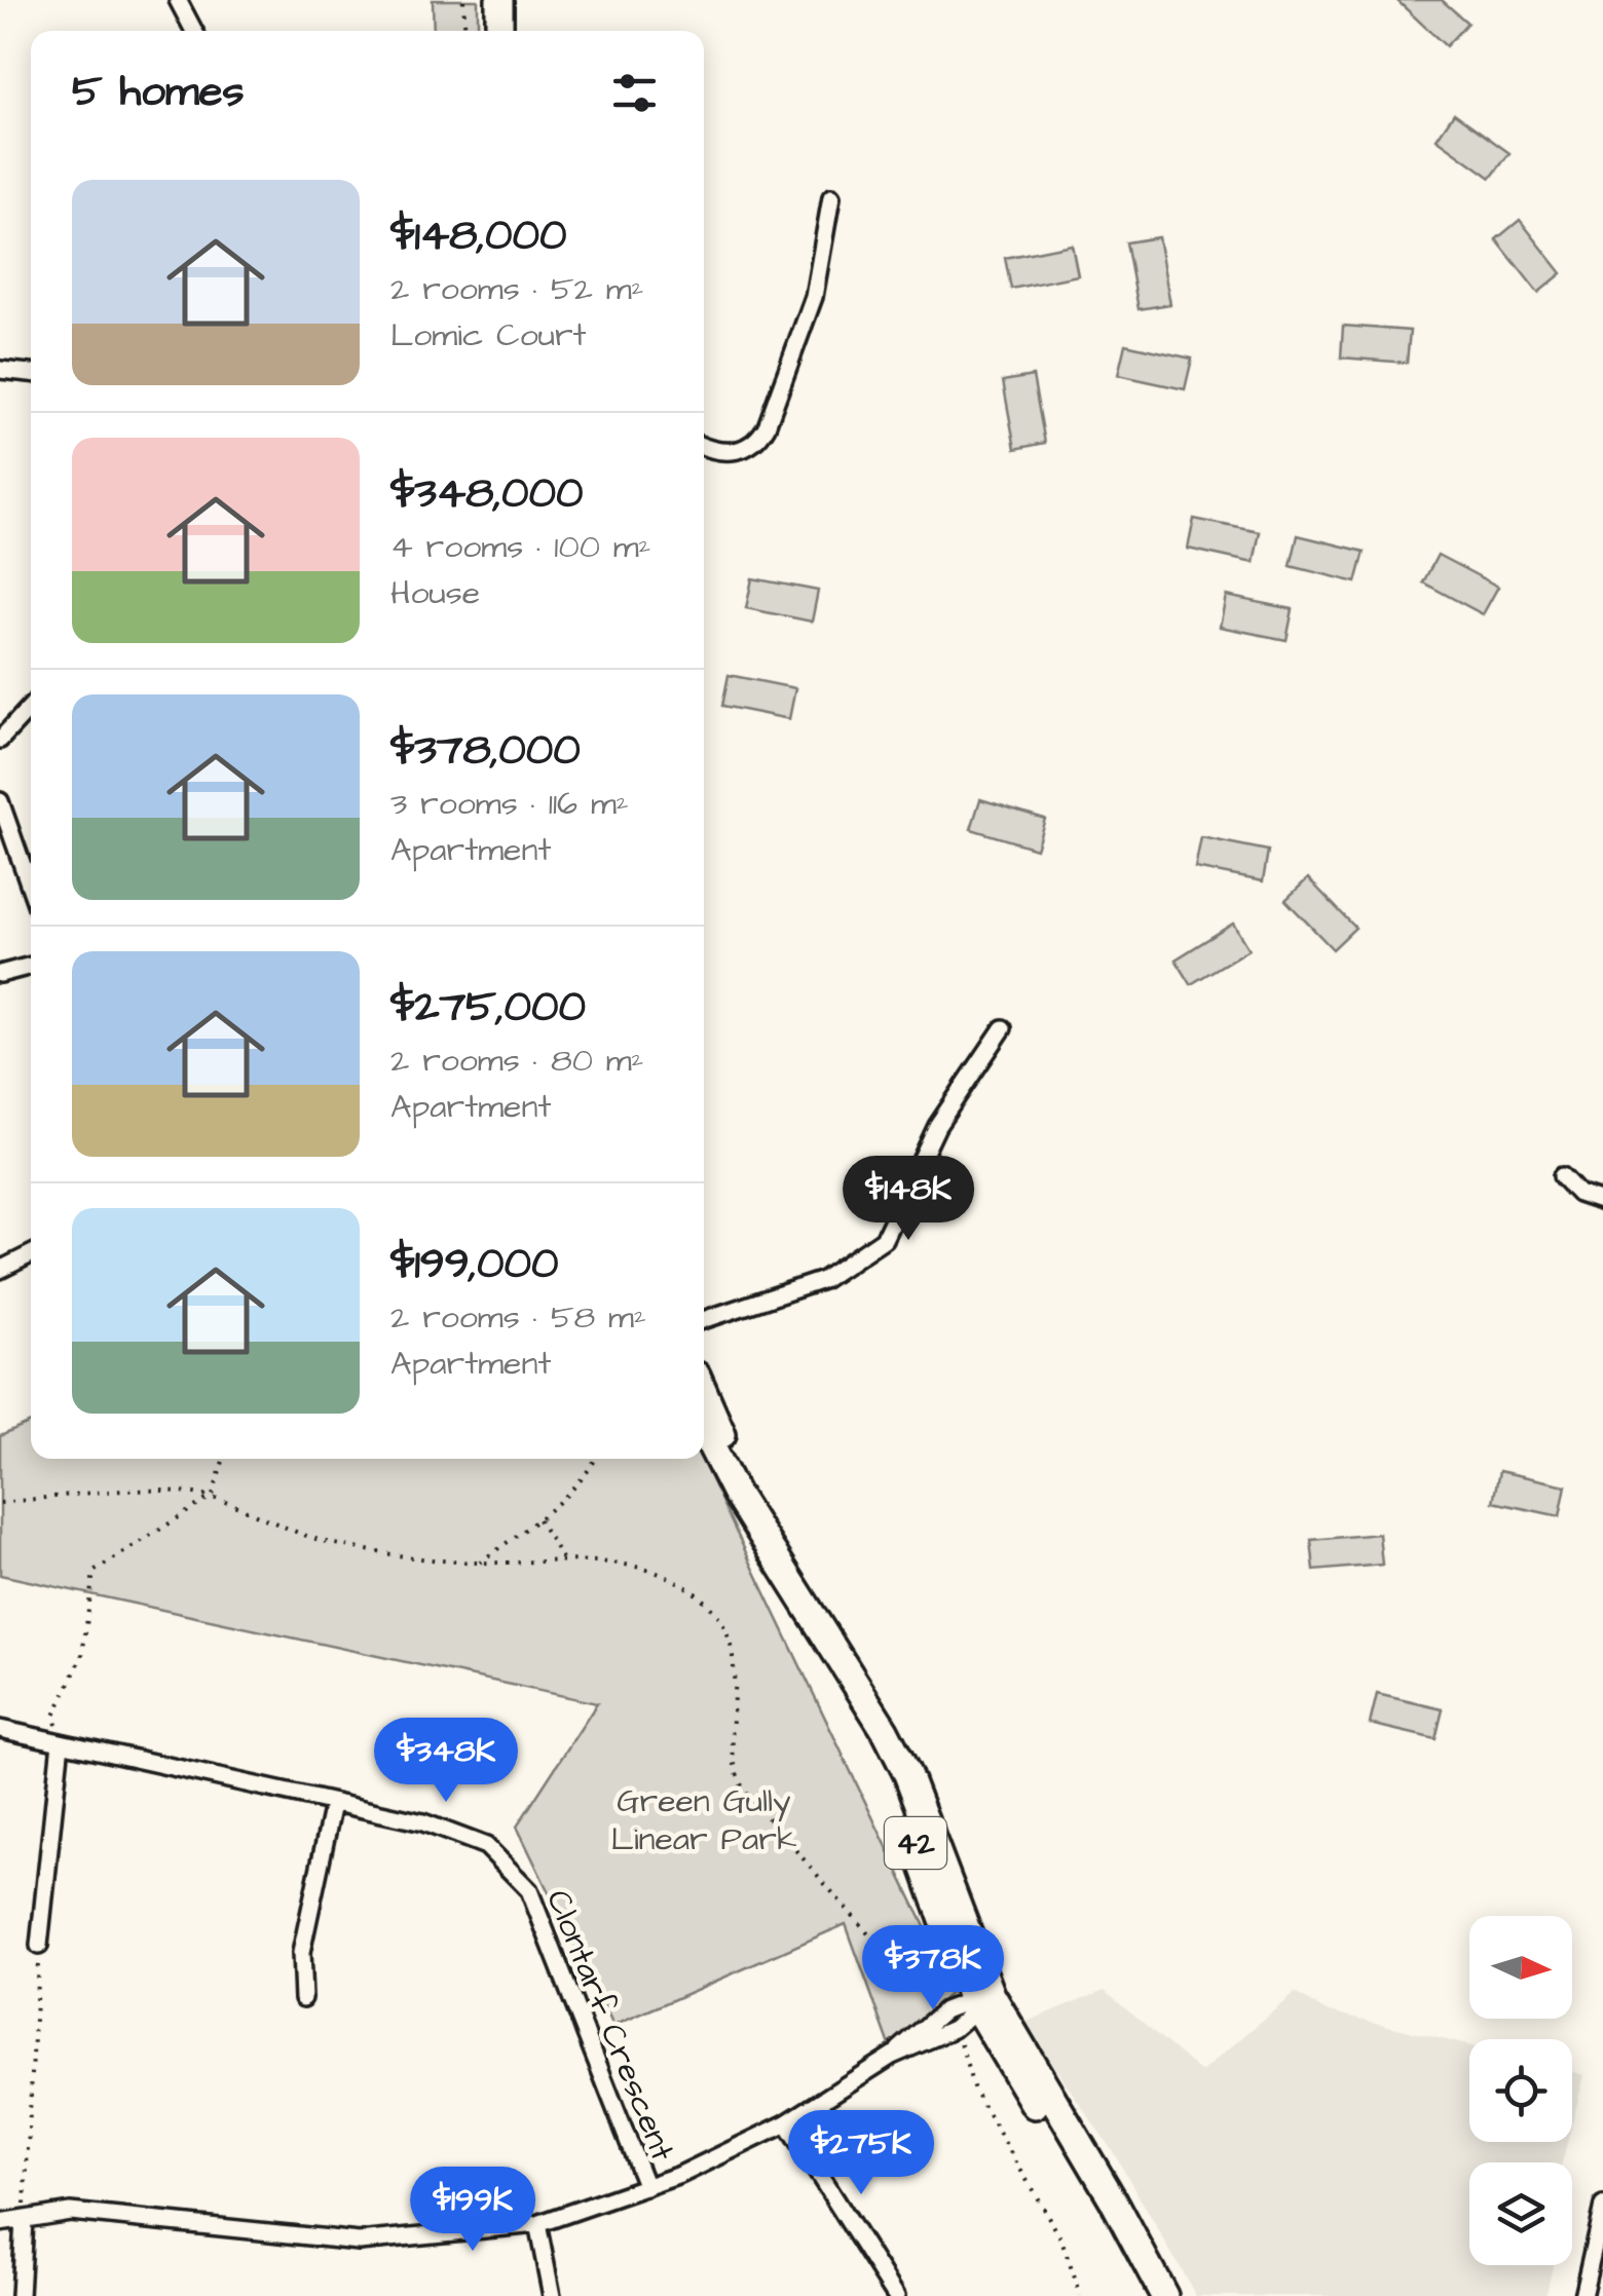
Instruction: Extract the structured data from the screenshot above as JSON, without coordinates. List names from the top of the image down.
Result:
{
  "streets": {
    "main road": ["42"],
    "street": ["Clontarf Crescent"]
  },
  "parks": ["Green Gully Linear Park"],
  "north": "right",
  "page": {
    "heading": "5 homes",
    "list": [
      {
        "name": "$148,000",
        "note": "2 rooms · 52 m² · Lomic Court"
      },
      {
        "name": "$348,000",
        "note": "4 rooms · 100 m² · House"
      },
      {
        "name": "$378,000",
        "note": "3 rooms · 116 m² · Apartment"
      },
      {
        "name": "$275,000",
        "note": "2 rooms · 80 m² · Apartment"
      },
      {
        "name": "$199,000",
        "note": "2 rooms · 58 m² · Apartment"
      }
    ],
    "price": [
      "$148K",
      "$348K",
      "$378K",
      "$275K",
      "$199K"
    ]
  }
}
